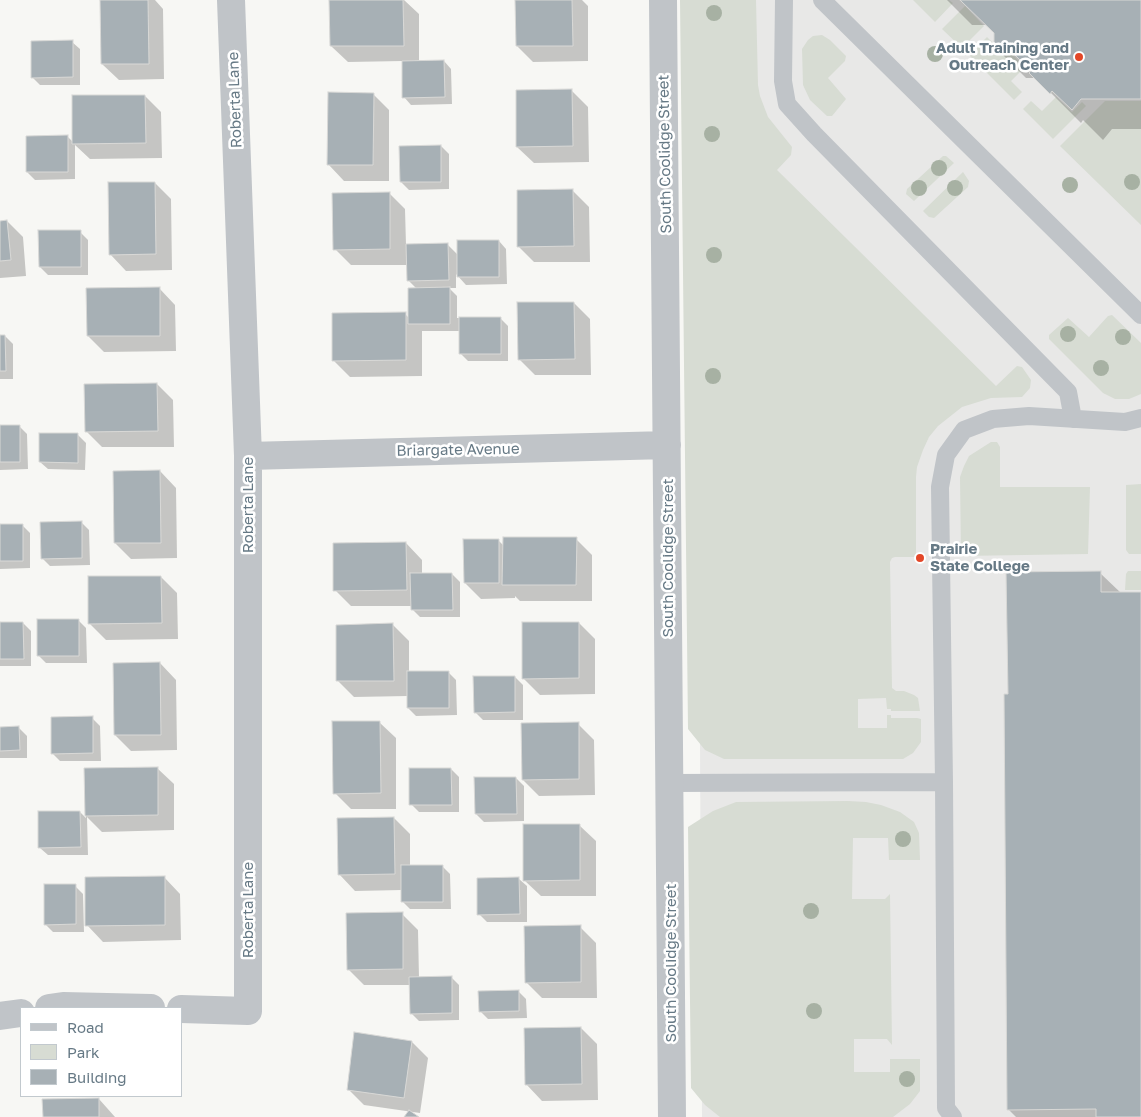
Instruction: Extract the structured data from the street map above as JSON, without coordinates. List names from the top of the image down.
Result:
{
  "streets": {
    "street": ["Roberta Lane", "South Coolidge Street", "Briargate Avenue"]
  },
  "crossings": [
    ["Roberta Lane", "Briargate Avenue"],
    ["South Coolidge Street", "Briargate Avenue"]
  ],
  "places": ["Adult Training and Outreach Center", "Prairie State College"],
  "legend": ["Road", "Park", "Building"]
}
